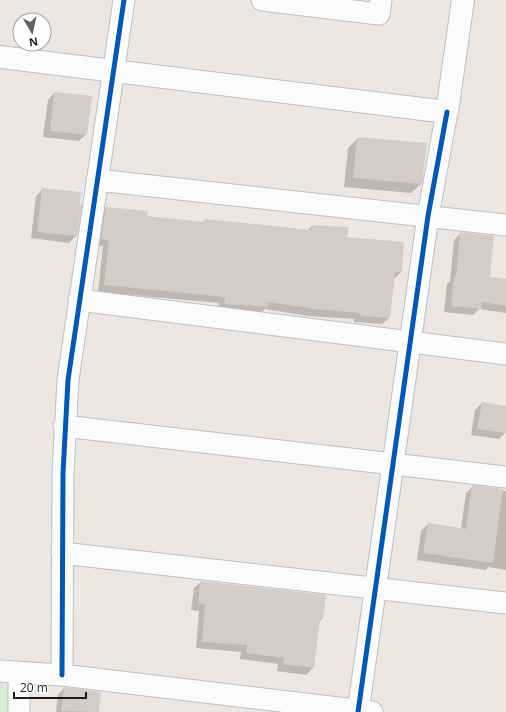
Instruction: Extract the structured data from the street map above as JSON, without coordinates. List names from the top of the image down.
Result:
{
  "scale_bar": "20 m",
  "north": "bottom"
}
